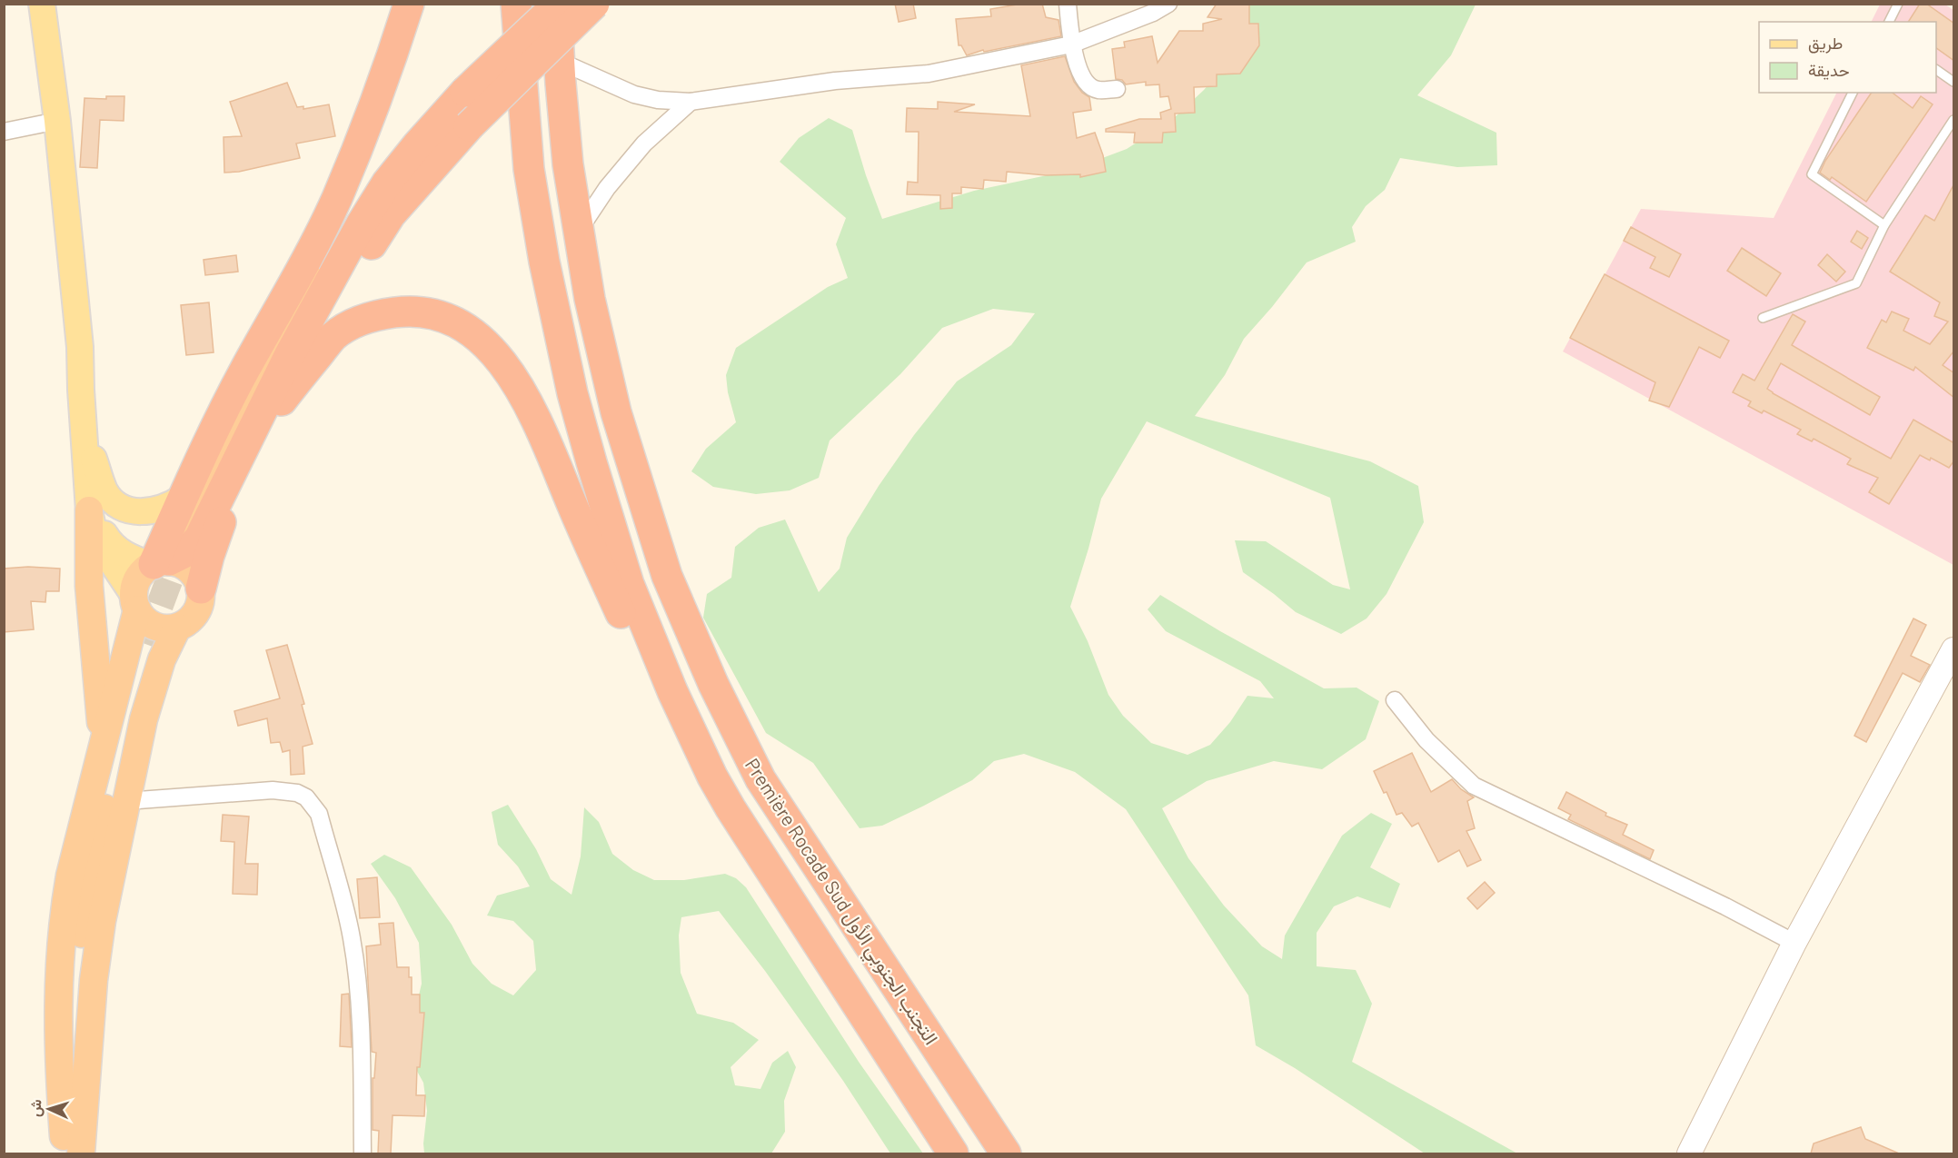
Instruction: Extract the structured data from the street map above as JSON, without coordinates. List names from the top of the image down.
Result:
{
  "streets": {
    "highway": ["Première Rocade Sud التجنب الجنوبي الأول"]
  },
  "legend": ["طريق", "حديقة"],
  "north": "left"
}
